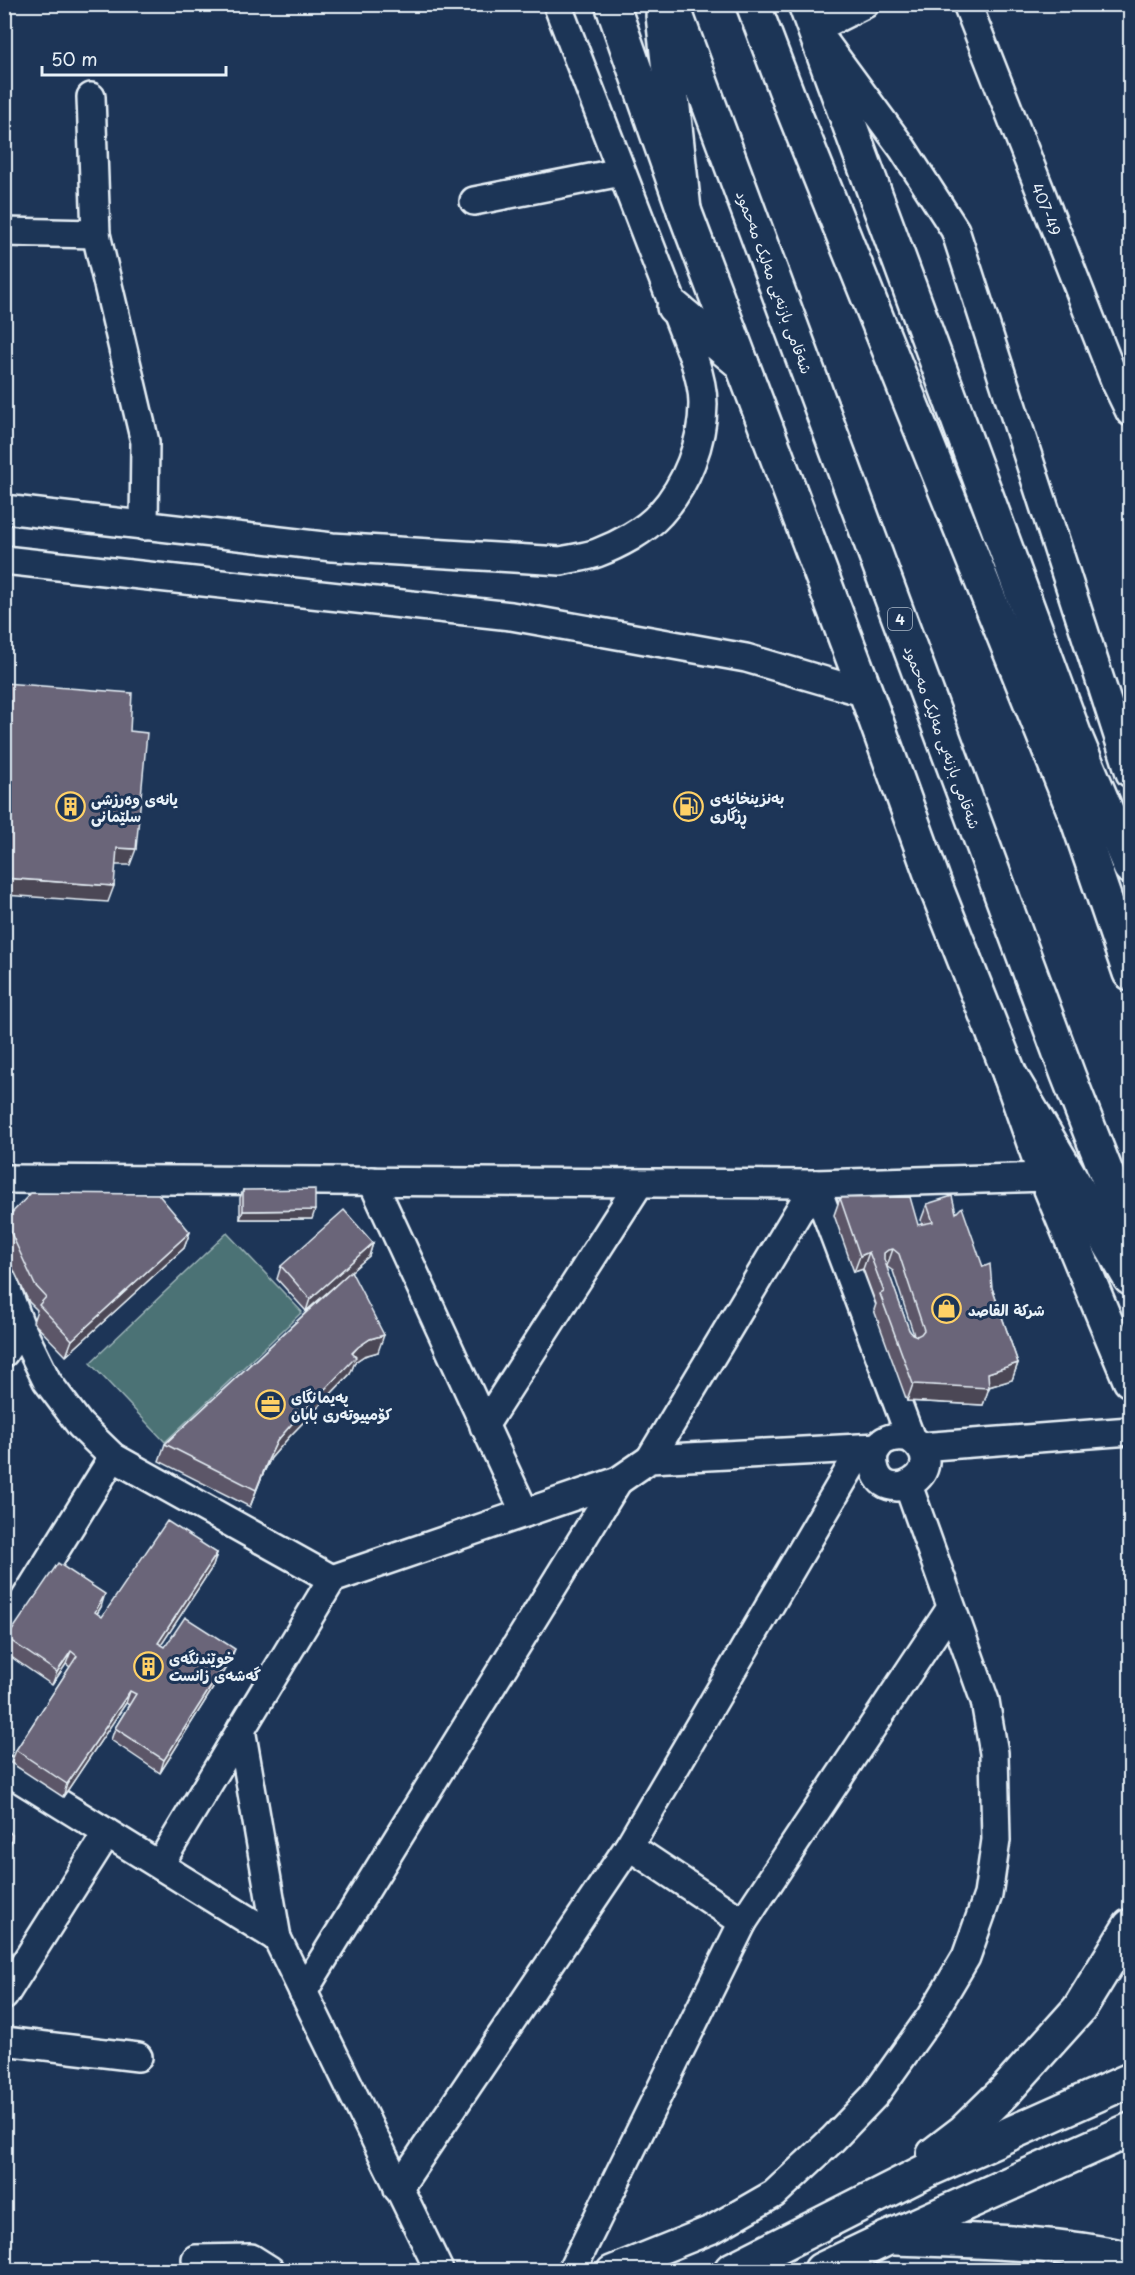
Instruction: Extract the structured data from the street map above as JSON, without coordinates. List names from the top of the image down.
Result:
{
  "streets": {
    "main road": ["شەقامی بازنەیی مەلیک مەحمود", "4"],
    "street": ["407-49"]
  },
  "places": {
    "fuel station": ["بەنزینخانەی ڕزگاری"],
    "building": ["یانەی وەرزشی سلێمانی", "خوێندنگەی گەشەی زانست"],
    "shop": ["شركة القاصد"],
    "office": ["پەیمانگای کۆمپیوتەری بابان"]
  },
  "scale_bar": "50 m"
}
